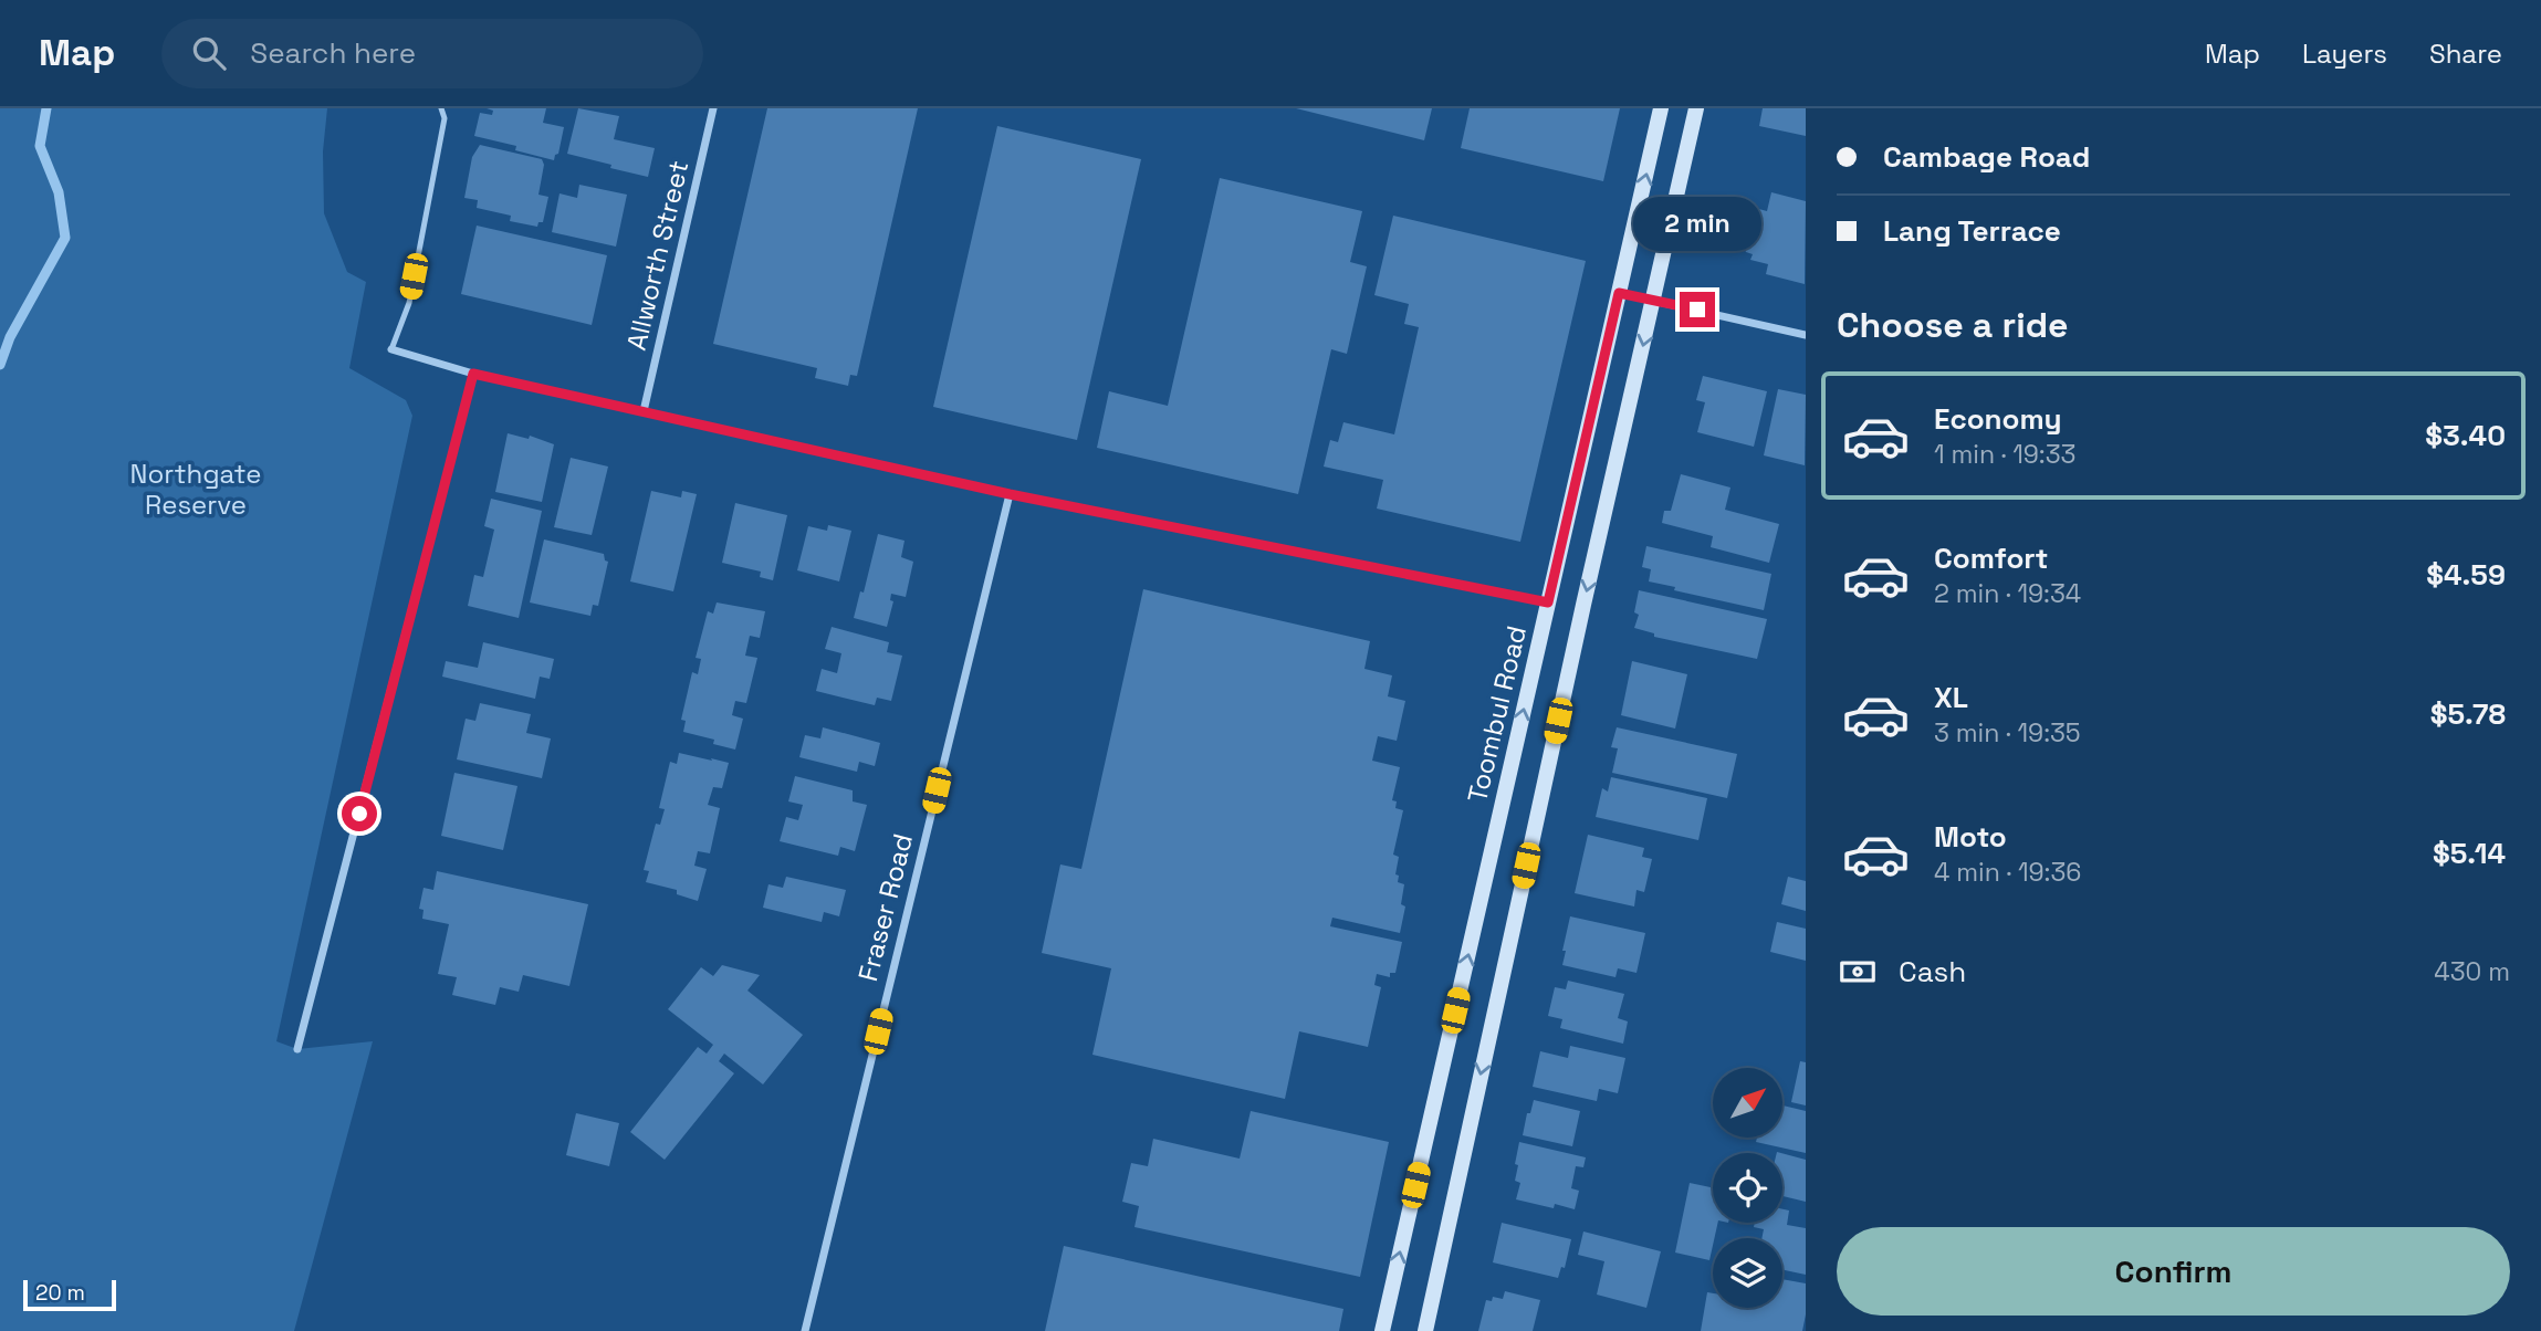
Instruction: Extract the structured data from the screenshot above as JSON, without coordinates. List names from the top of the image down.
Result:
{
  "streets": {
    "main road": ["Toombul Road"],
    "street": ["Allworth Street", "Fraser Road"]
  },
  "parks": ["Northgate Reserve"],
  "scale_bar": "20 m",
  "north": "top right",
  "page": {
    "header": "Map",
    "search": "Search here",
    "nav": ["Map", "Layers", "Share"],
    "banner": ["Cambage Road", "Lang Terrace"],
    "bubble": "2 min",
    "heading": "Choose a ride",
    "list": [
      {
        "name": "Economy",
        "note": "1 min · 19:33",
        "value": "$3.40"
      },
      {
        "name": "Comfort",
        "note": "2 min · 19:34",
        "value": "$4.59"
      },
      {
        "name": "XL",
        "note": "3 min · 19:35",
        "value": "$5.78"
      },
      {
        "name": "Moto",
        "note": "4 min · 19:36",
        "value": "$5.14"
      }
    ],
    "pay": ["Cash", "430 m"],
    "buttons": "Confirm",
    "scale": "20 m"
  }
}
